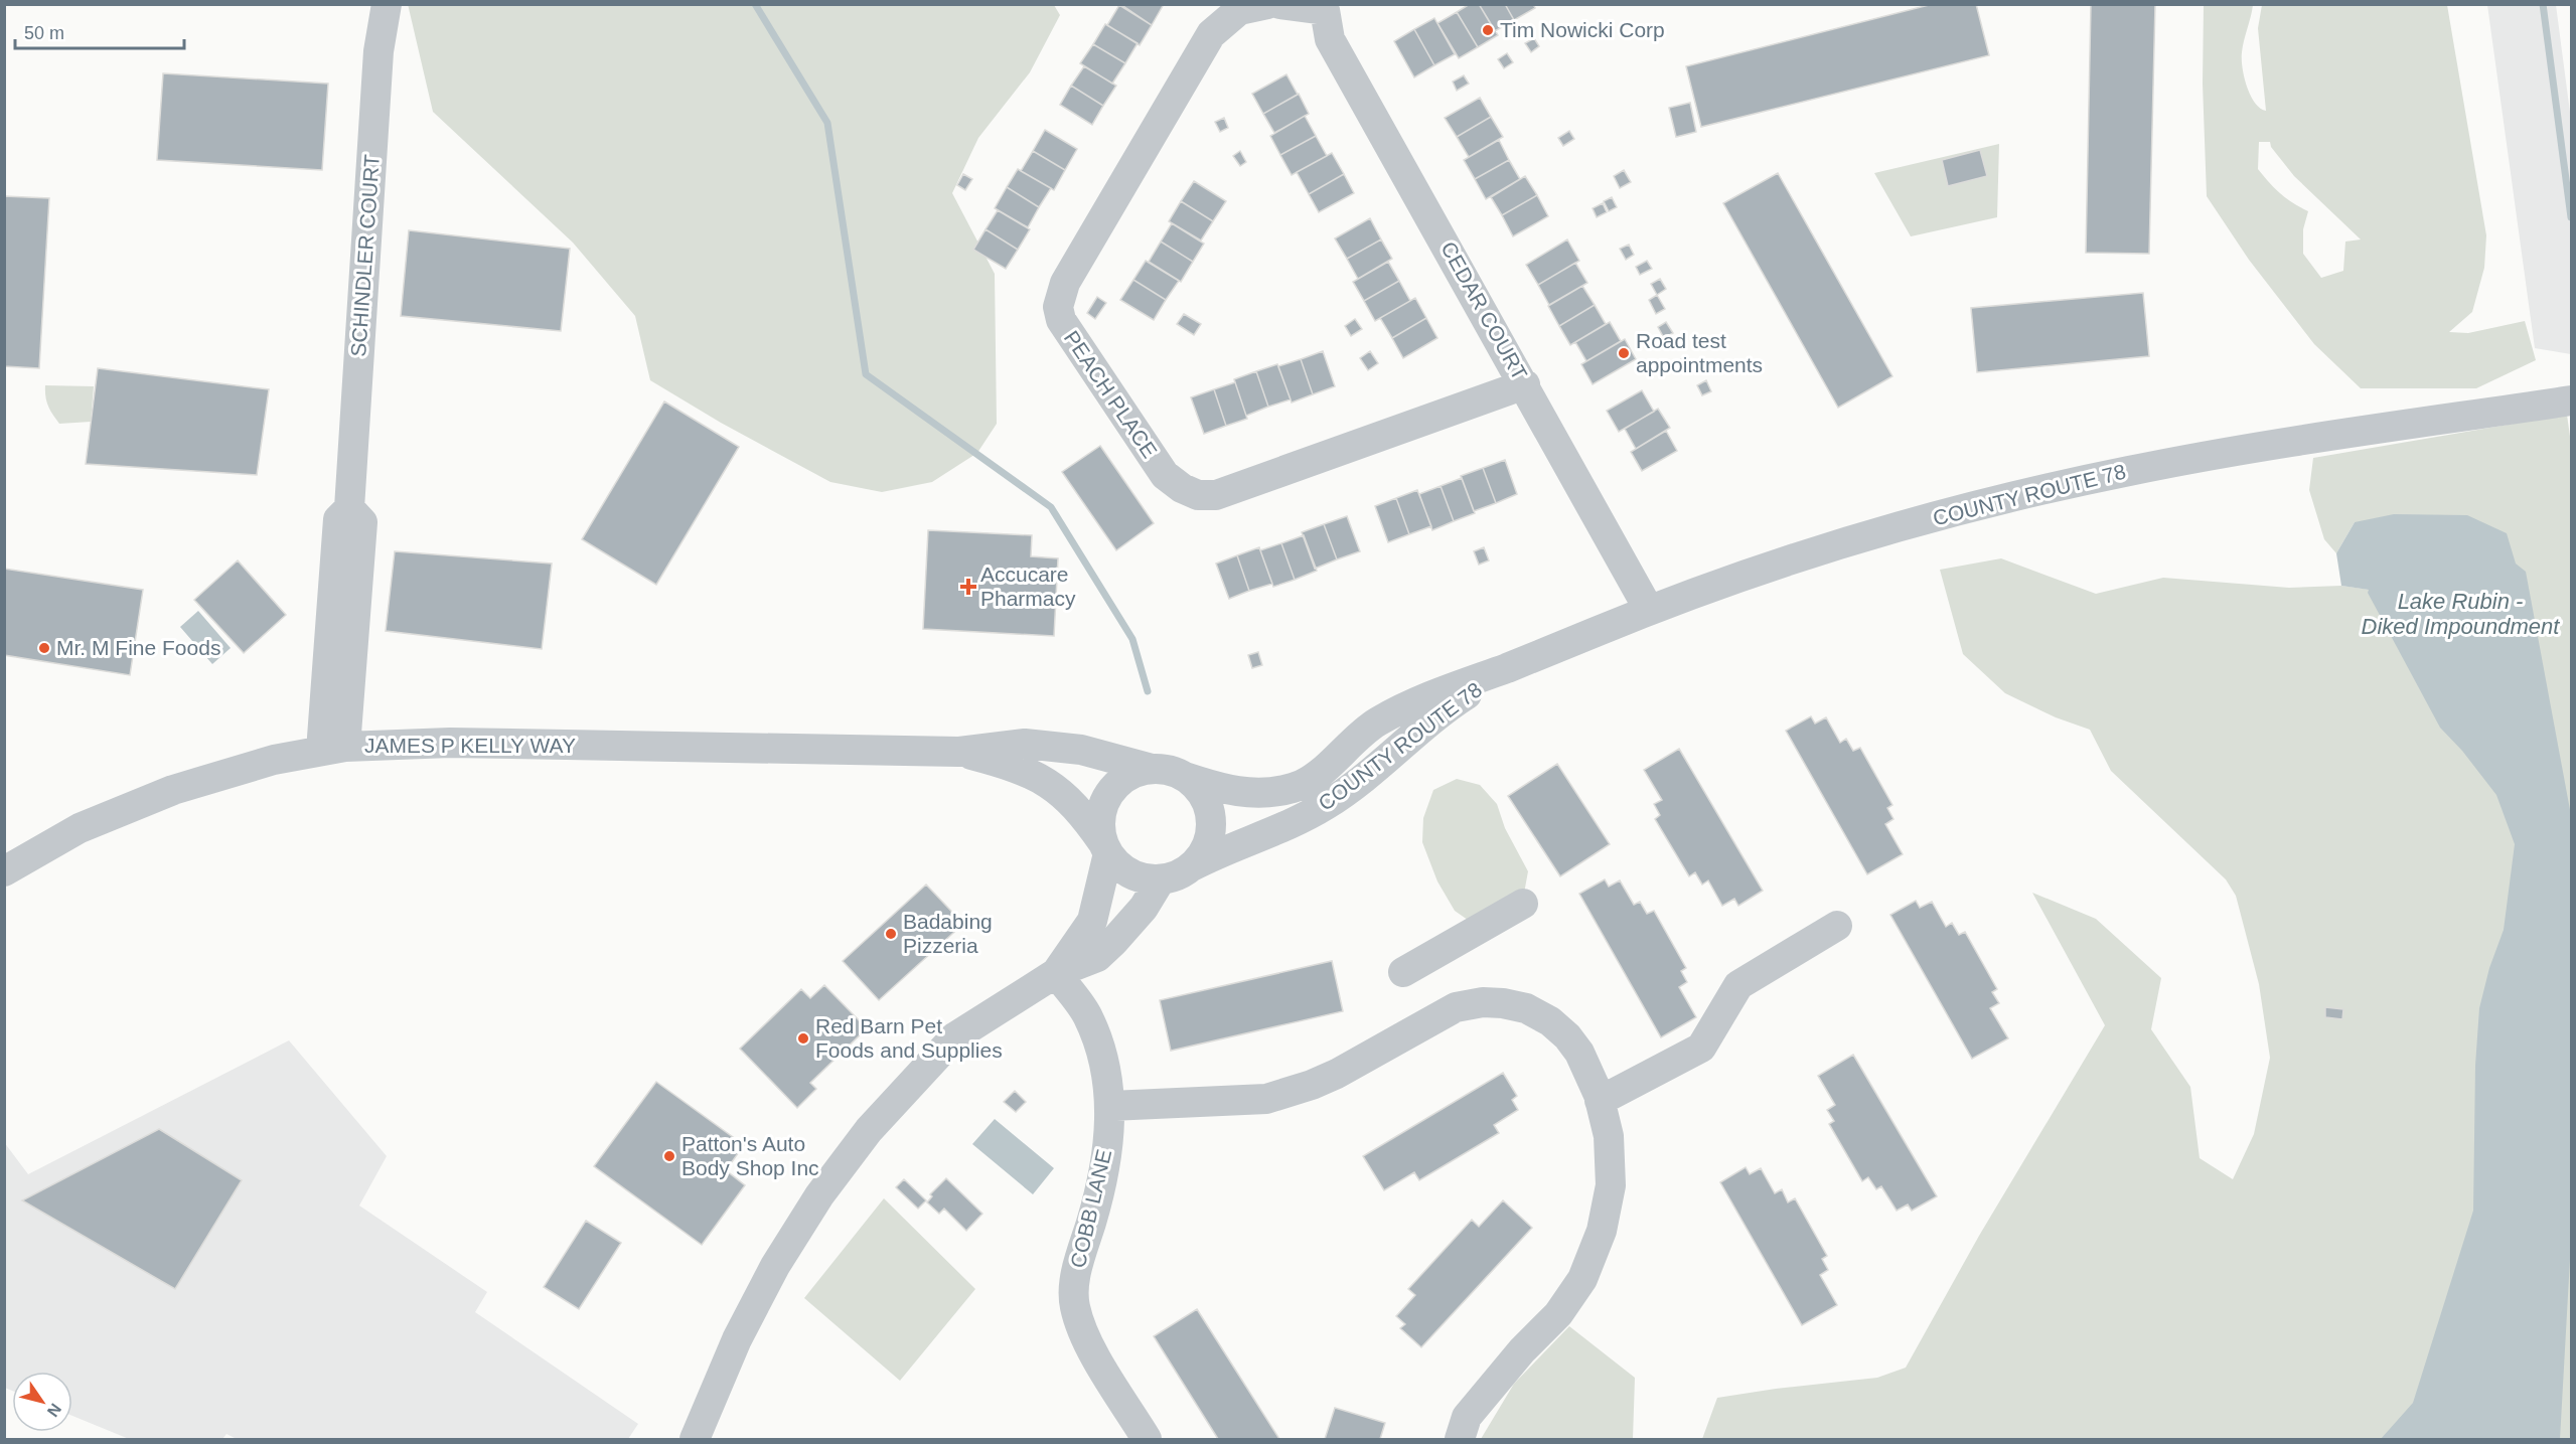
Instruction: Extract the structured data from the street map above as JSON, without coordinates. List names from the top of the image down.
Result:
{
  "streets": {
    "street": [
      "SCHINDLER COURT",
      "CEDAR COURT",
      "PEACH PLACE",
      "COUNTY ROUTE 78",
      "JAMES P KELLY WAY",
      "COBB LANE"
    ]
  },
  "crossings": [
    ["SCHINDLER COURT", "JAMES P KELLY WAY"],
    ["CEDAR COURT", "PEACH PLACE"],
    ["CEDAR COURT", "COUNTY ROUTE 78"],
    ["COUNTY ROUTE 78", "JAMES P KELLY WAY"]
  ],
  "water": ["Lake Rubin - Diked Impoundment"],
  "places": {
    "other": [
      "Tim Nowicki Corp",
      "Road test appointments",
      "Mr. M Fine Foods",
      "Badabing Pizzeria",
      "Red Barn Pet Foods and Supplies",
      "Patton's Auto Body Shop Inc"
    ],
    "health": ["Accucare Pharmacy"]
  },
  "scale_bar": "50 m",
  "north": "bottom right"
}
